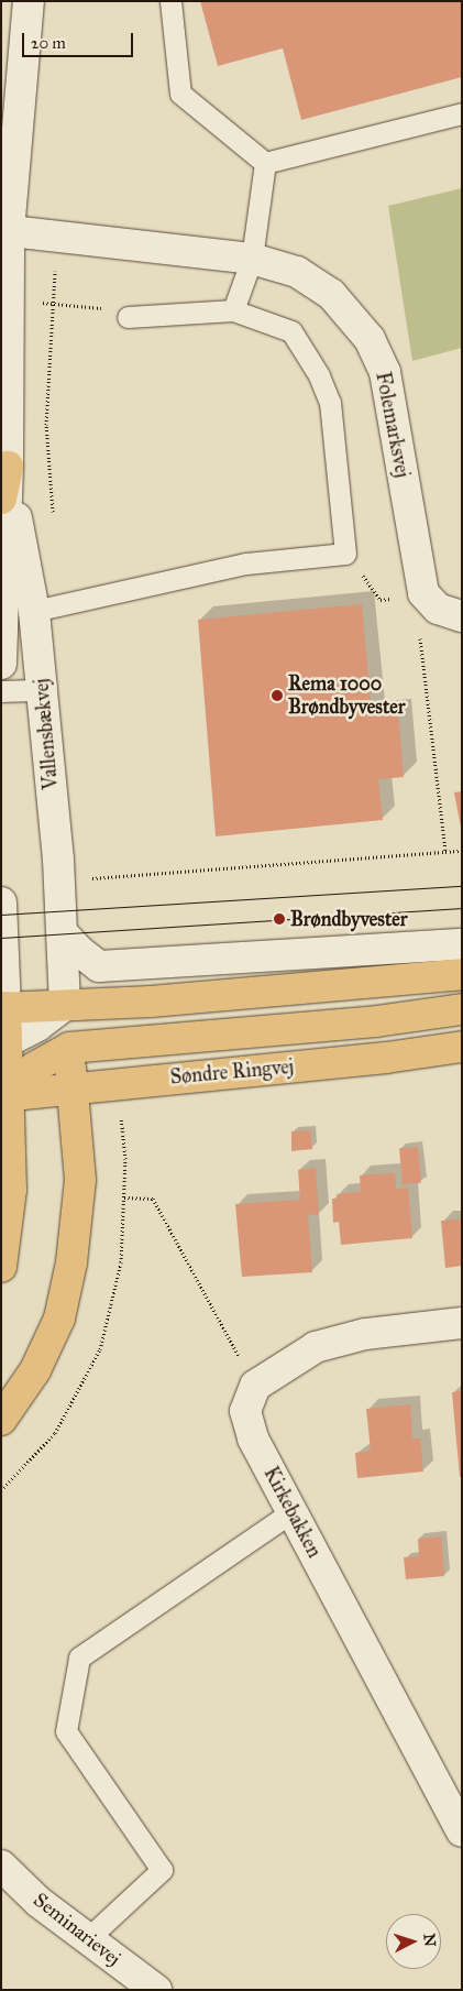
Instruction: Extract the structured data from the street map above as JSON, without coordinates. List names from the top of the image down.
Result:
{
  "streets": {
    "main road": ["Søndre Ringvej"],
    "street": [
      "Folemarksvej",
      "Vallensbækvej",
      "Kirkebakken",
      "Seminarievej"
    ]
  },
  "crossings": [
    ["Folemarksvej", "Vallensbækvej"]
  ],
  "places": ["Rema 1000 Brøndbyvester", "Brøndbyvester"],
  "scale_bar": "20 m",
  "north": "right"
}
